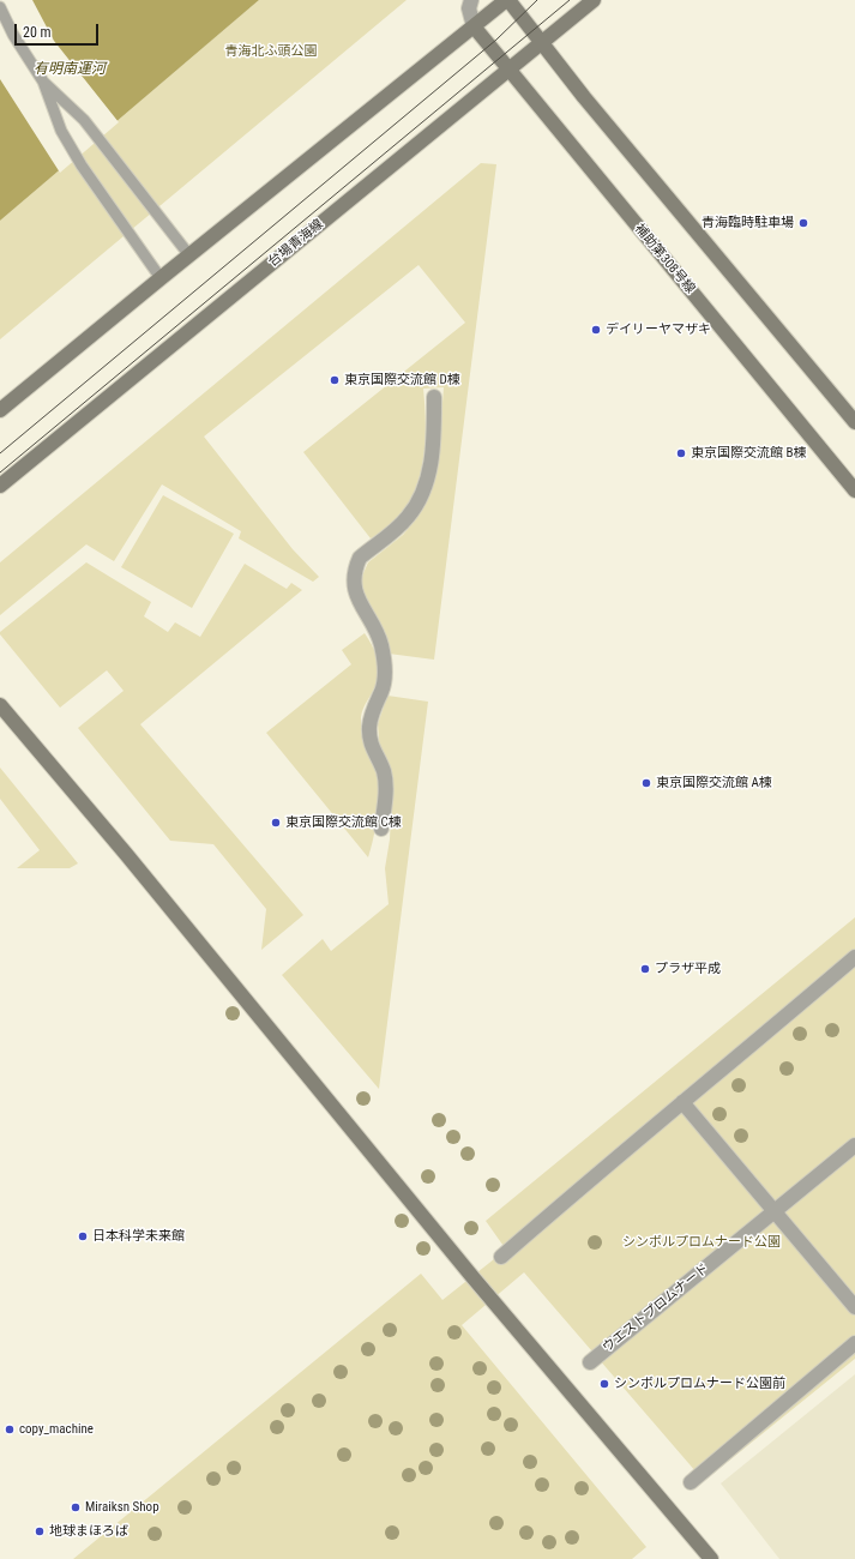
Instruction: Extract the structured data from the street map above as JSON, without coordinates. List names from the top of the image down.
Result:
{
  "streets": {
    "street": ["台場青海線", "補助第308号線", "ウエストプロムナード"]
  },
  "crossings": [
    ["台場青海線", "補助第308号線"]
  ],
  "water": ["有明南運河"],
  "parks": ["青海北ふ頭公園", "シンボルプロムナード公園"],
  "places": [
    "青海臨時駐車場",
    "デイリーヤマザキ",
    "東京国際交流館 D棟",
    "東京国際交流館 B棟",
    "東京国際交流館 A棟",
    "東京国際交流館 C棟",
    "プラザ平成",
    "日本科学未来館",
    "シンボルプロムナード公園前",
    "copy_machine",
    "Miraiksn Shop",
    "地球まほろば"
  ],
  "scale_bar": "20 m"
}
